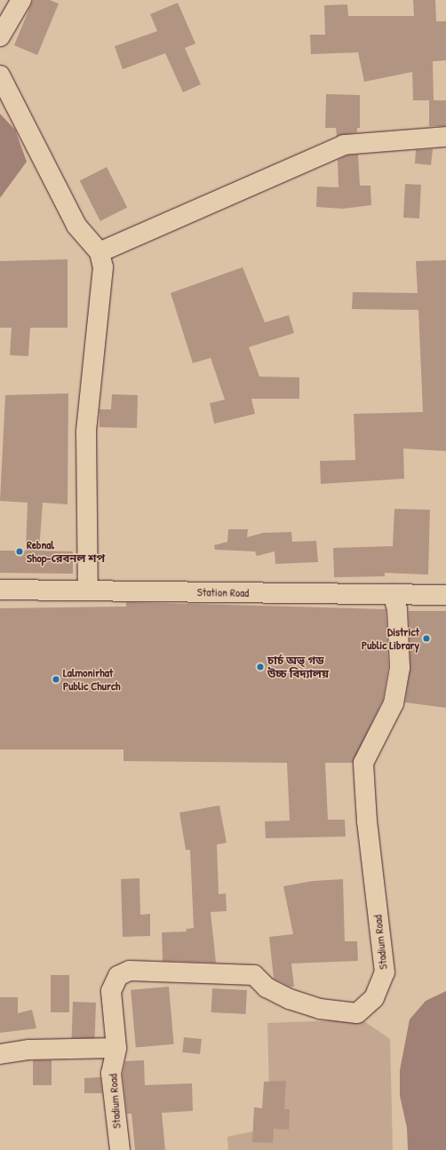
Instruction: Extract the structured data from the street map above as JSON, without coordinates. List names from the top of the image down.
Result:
{
  "streets": {
    "street": ["Station Road", "Stadium Road"]
  },
  "crossings": [
    ["Station Road", "Stadium Road"]
  ],
  "places": [
    "Rebnal Shop-রেবনল শপ",
    "District Public Library",
    "চার্চ অভ্ গড ‍উচ্চ বিদ্যালয়",
    "Lalmonirhat Public Church"
  ]
}
